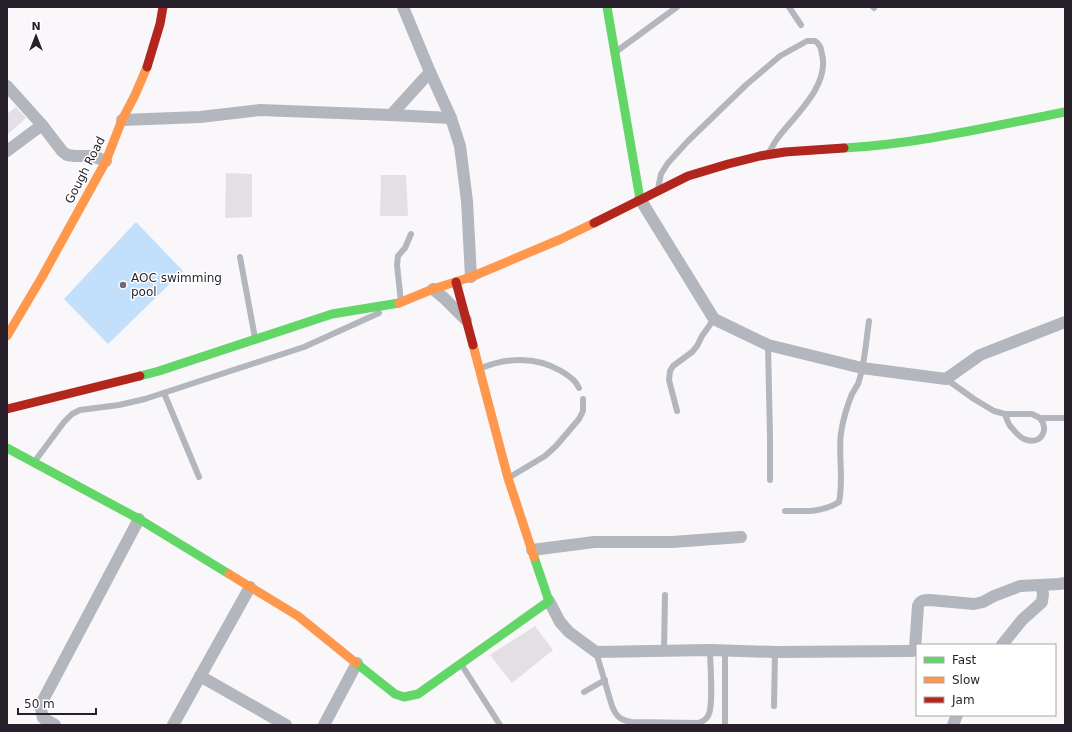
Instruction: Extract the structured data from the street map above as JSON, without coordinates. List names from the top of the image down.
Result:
{
  "streets": {
    "street": ["Gough Road"]
  },
  "places": ["AOC swimming pool"],
  "legend": ["Fast", "Slow", "Jam"],
  "scale_bar": "50 m",
  "north": "top"
}
